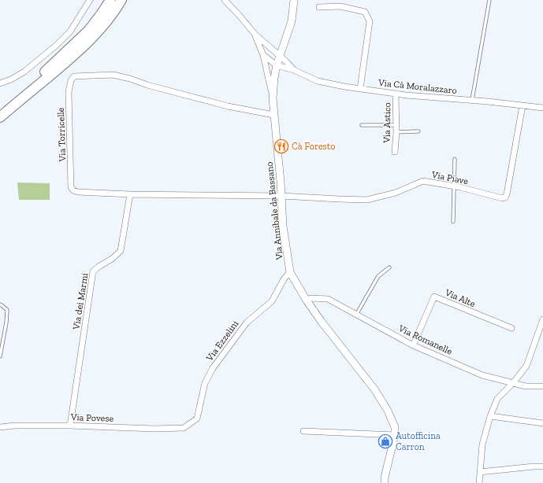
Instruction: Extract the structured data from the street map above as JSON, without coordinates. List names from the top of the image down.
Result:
{
  "streets": {
    "street": [
      "Via Cà Moralazzaro",
      "Via Astico",
      "Via Torricelle",
      "Via Piave",
      "Via Annibale da Bassano",
      "Via Alte",
      "Via dei Marmi",
      "Via Romanelle",
      "Via Ezzelini",
      "Via Povese"
    ]
  },
  "crossings": [
    ["Via Cà Moralazzaro", "Via Astico"],
    ["Via Cà Moralazzaro", "Via Piave"],
    ["Via Cà Moralazzaro", "Via Annibale da Bassano"],
    ["Via Torricelle", "Via Piave"],
    ["Via Torricelle", "Via Annibale da Bassano"],
    ["Via Torricelle", "Via dei Marmi"],
    ["Via Piave", "Via Annibale da Bassano"],
    ["Via Annibale da Bassano", "Via Romanelle"],
    ["Via Annibale da Bassano", "Via Ezzelini"],
    ["Via Alte", "Via Romanelle"],
    ["Via dei Marmi", "Via Povese"],
    ["Via Ezzelini", "Via Povese"]
  ],
  "places": {
    "restaurant": ["Cà Foresto"],
    "shop": ["Autofficina Carron"]
  }
}
